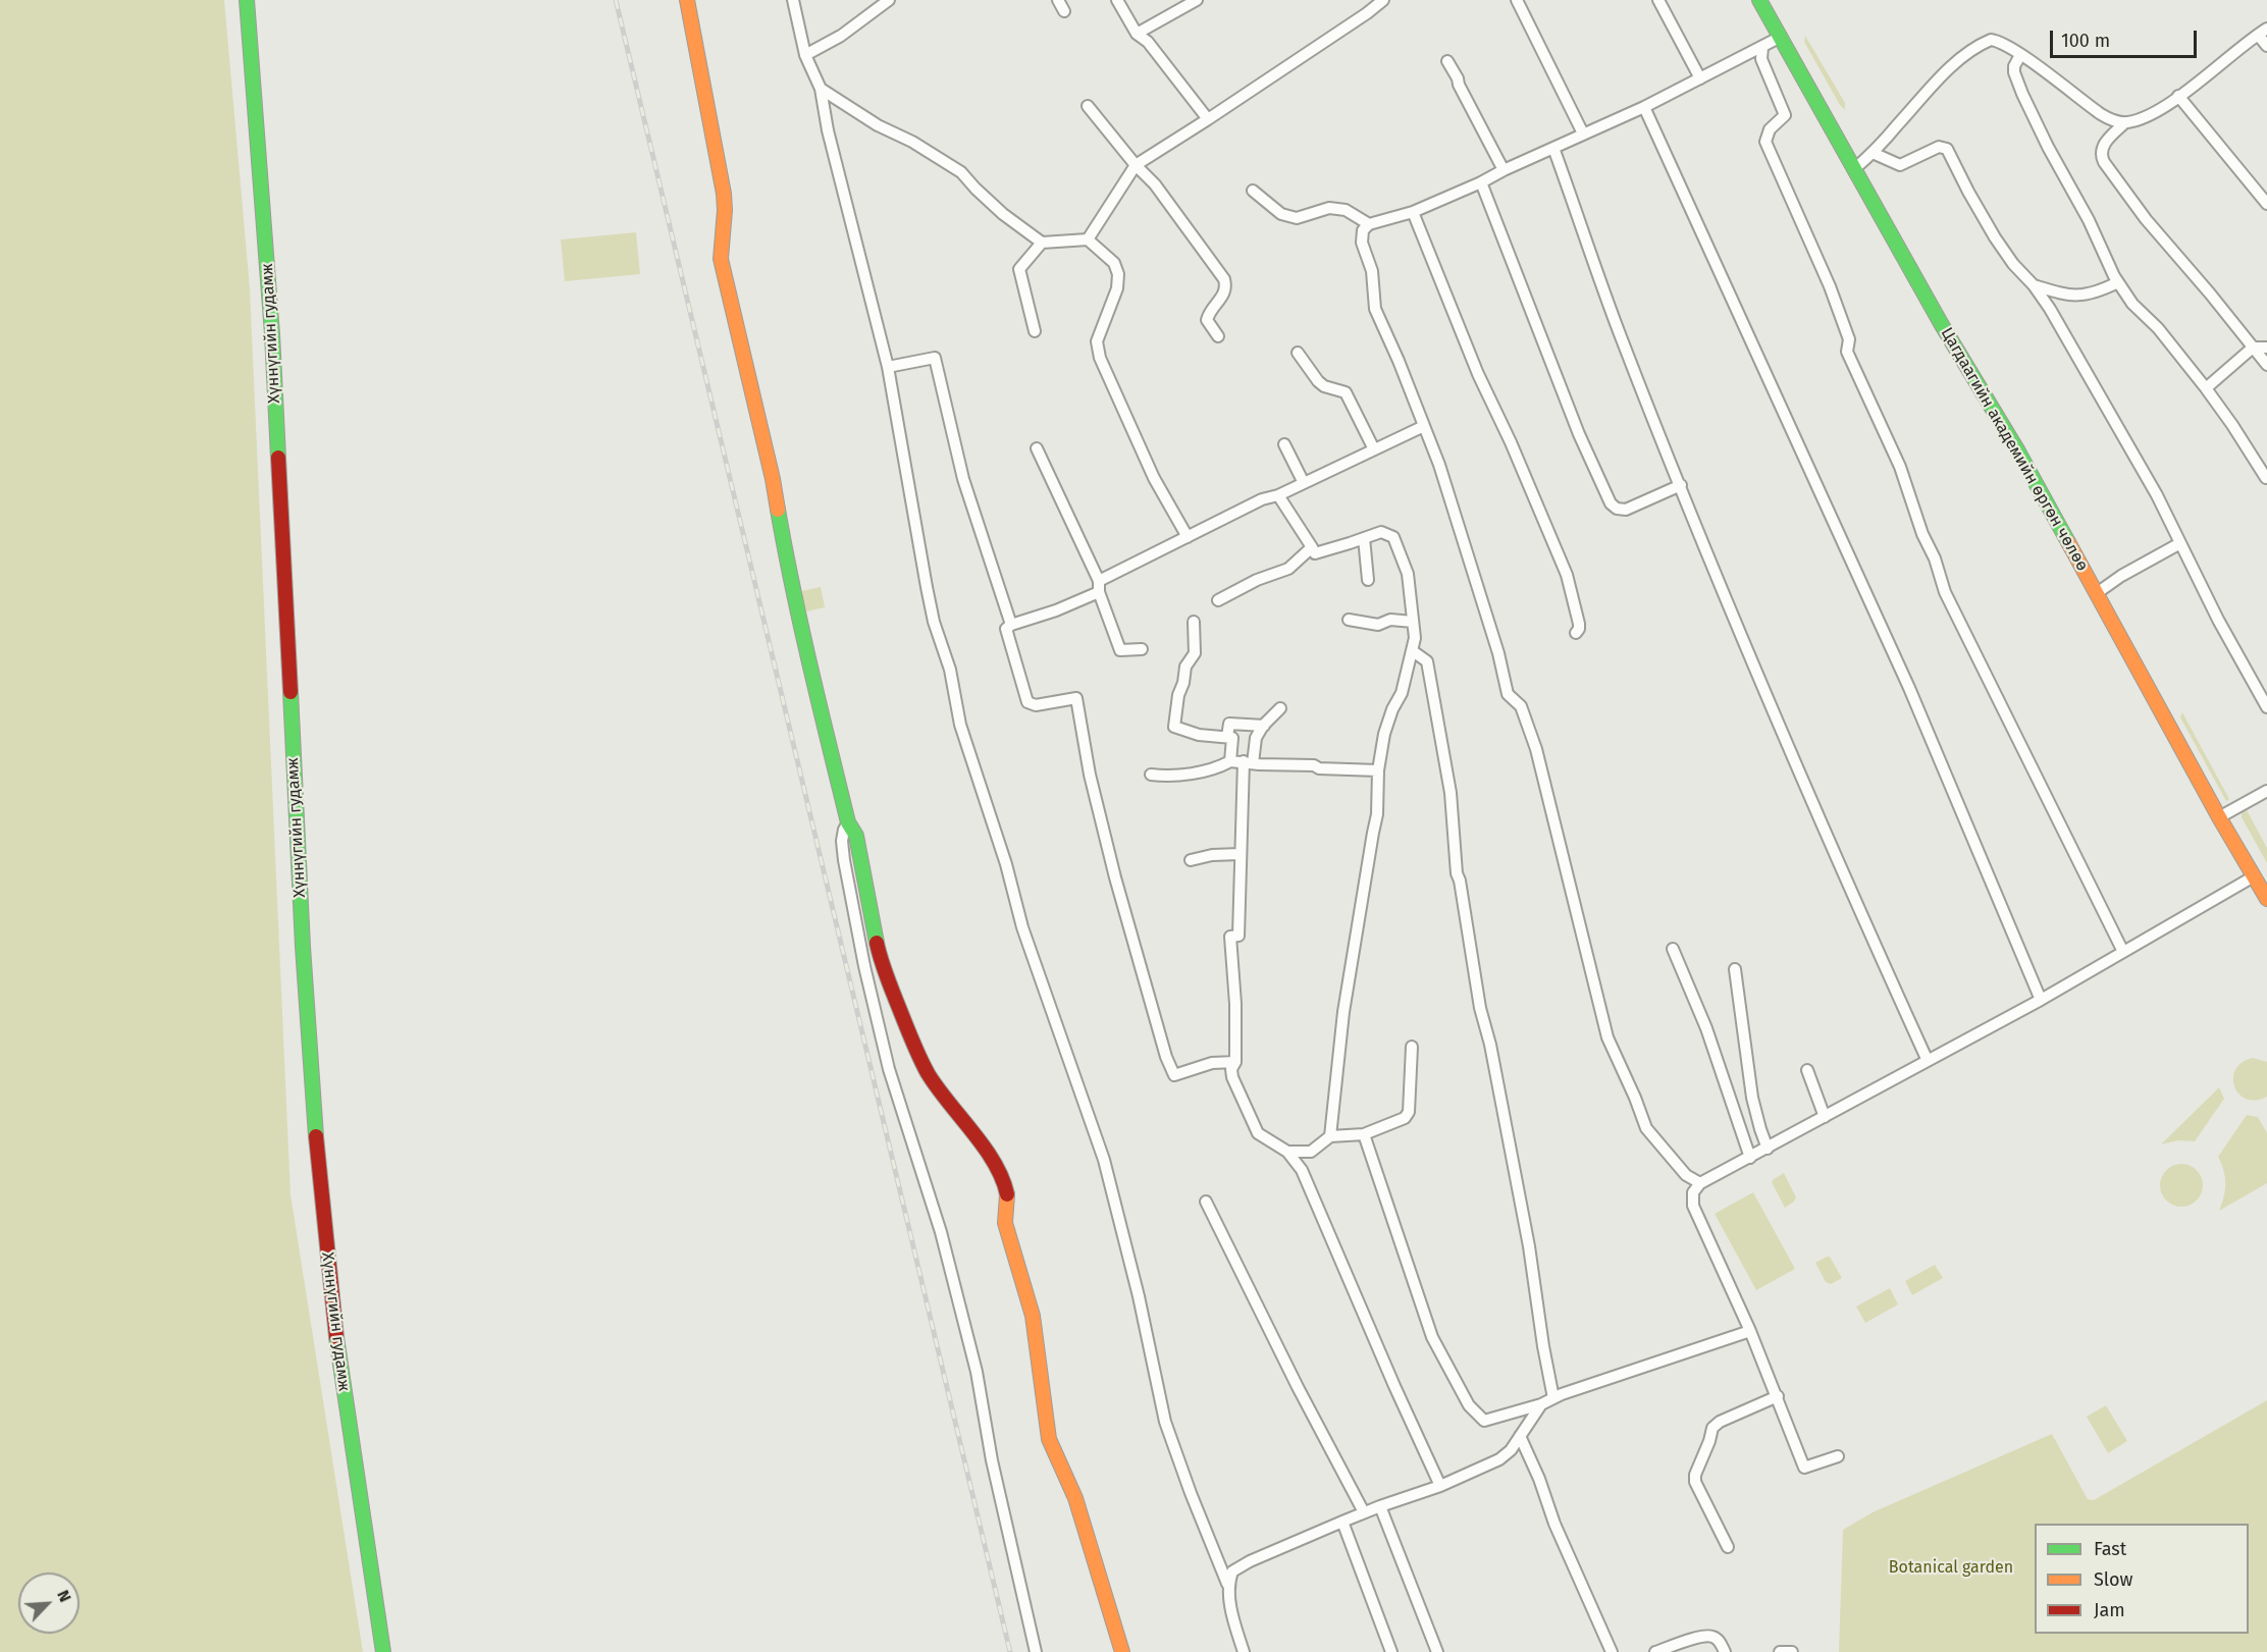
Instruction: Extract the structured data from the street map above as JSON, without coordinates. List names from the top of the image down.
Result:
{
  "streets": {
    "main road": ["Хүннүгийн гудамж", "Цагдаагийн академийн өргөн чөлөө"]
  },
  "parks": ["Botanical garden"],
  "legend": ["Fast", "Slow", "Jam"],
  "scale_bar": "100 m",
  "north": "top right"
}
